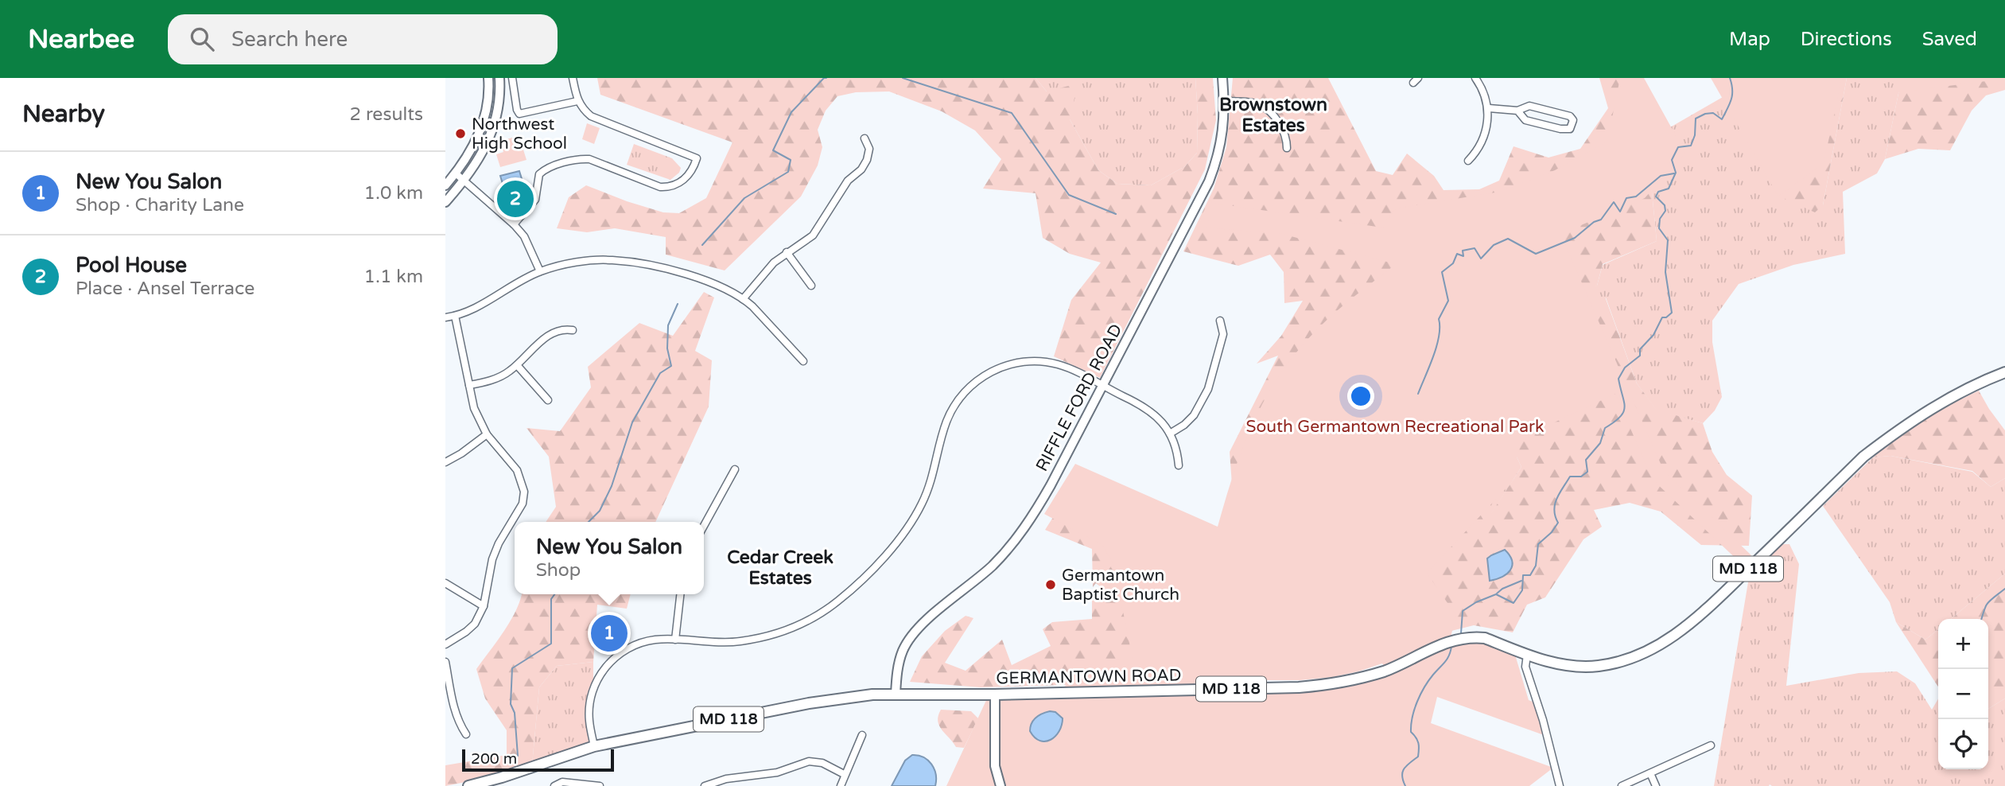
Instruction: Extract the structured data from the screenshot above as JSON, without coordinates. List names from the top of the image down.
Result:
{
  "streets": {
    "main road": ["MD 118", "GERMANTOWN ROAD"],
    "street": ["RIFFLE FORD ROAD"]
  },
  "crossings": [
    ["RIFFLE FORD ROAD", "GERMANTOWN ROAD"]
  ],
  "districts": ["Brownstown Estates", "Cedar Creek Estates"],
  "parks": ["South Germantown Recreational Park"],
  "places": ["Northwest High School", "Germantown Baptist Church"],
  "scale_bar": "200 m",
  "page": {
    "header": "Nearbee",
    "search": "Search here",
    "nav": ["Map", "Directions", "Saved"],
    "heading": ["Nearby", "2 results"],
    "list": [
      {
        "mark": "1",
        "name": "New You Salon",
        "note": "Shop · Charity Lane",
        "value": "1.0 km"
      },
      {
        "mark": "2",
        "name": "Pool House",
        "note": "Place · Ansel Terrace",
        "value": "1.1 km"
      }
    ],
    "pins": ["2", "1"],
    "popup": ["New You Salon", "Shop"],
    "map_buttons": ["+", "−"],
    "scale": "200 m"
  }
}
